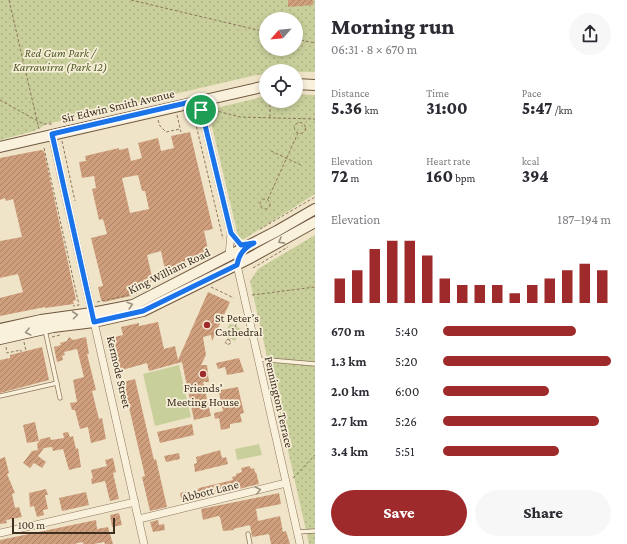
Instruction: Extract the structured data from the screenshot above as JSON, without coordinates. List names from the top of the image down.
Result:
{
  "streets": {
    "main road": ["Sir Edwin Smith Avenue", "King William Road"],
    "street": ["Kermode Street", "Pennington Terrace", "Abbott Lane"]
  },
  "crossings": [
    ["Sir Edwin Smith Avenue", "Kermode Street"],
    ["King William Road", "Kermode Street"],
    ["King William Road", "Pennington Terrace"],
    ["Kermode Street", "Abbott Lane"],
    ["Pennington Terrace", "Abbott Lane"]
  ],
  "one_way": ["Abbott Lane"],
  "parks": ["Red Gum Park / Karrawirra (Park 12)"],
  "places": ["St Peter’s Cathedral", "Friends' Meeting House"],
  "scale_bar": "100 m",
  "north": "bottom left",
  "page": {
    "heading": ["Morning run", "06:31 · 8 × 670 m"],
    "stats": [
      ["Distance", "5.36 km"],
      ["Time", "31:00"],
      ["Pace", "5:47 /km"],
      ["Elevation", "72 m"],
      ["Heart rate", "160 bpm"],
      ["kcal", "394"]
    ],
    "chart": ["Elevation", "187–194 m"],
    "list": [
      {
        "name": "670 m",
        "note": "5:40"
      },
      {
        "name": "1.3 km",
        "note": "5:20"
      },
      {
        "name": "2.0 km",
        "note": "6:00"
      },
      {
        "name": "2.7 km",
        "note": "5:26"
      },
      {
        "name": "3.4 km",
        "note": "5:51"
      }
    ],
    "buttons": ["Save", "Share"],
    "scale": "100 m"
  }
}
